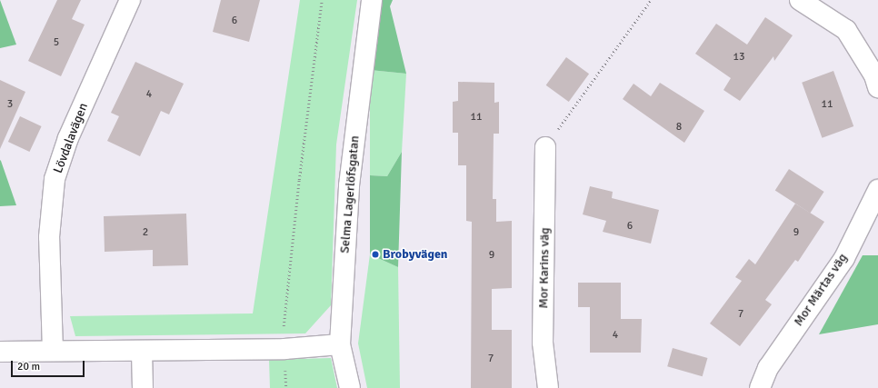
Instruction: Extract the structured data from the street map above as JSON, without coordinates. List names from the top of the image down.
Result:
{
  "streets": {
    "street": [
      "Lövdalavägen",
      "Selma Lagerlöfsgatan",
      "Mor Karins väg",
      "Mor Märtas väg"
    ]
  },
  "places": ["Brobyvägen"],
  "house_numbers": [
    "6",
    "5",
    "13",
    "4",
    "3",
    "11",
    "11",
    "8",
    "6",
    "2",
    "9",
    "9",
    "7",
    "4",
    "7"
  ],
  "scale_bar": "20 m"
}
